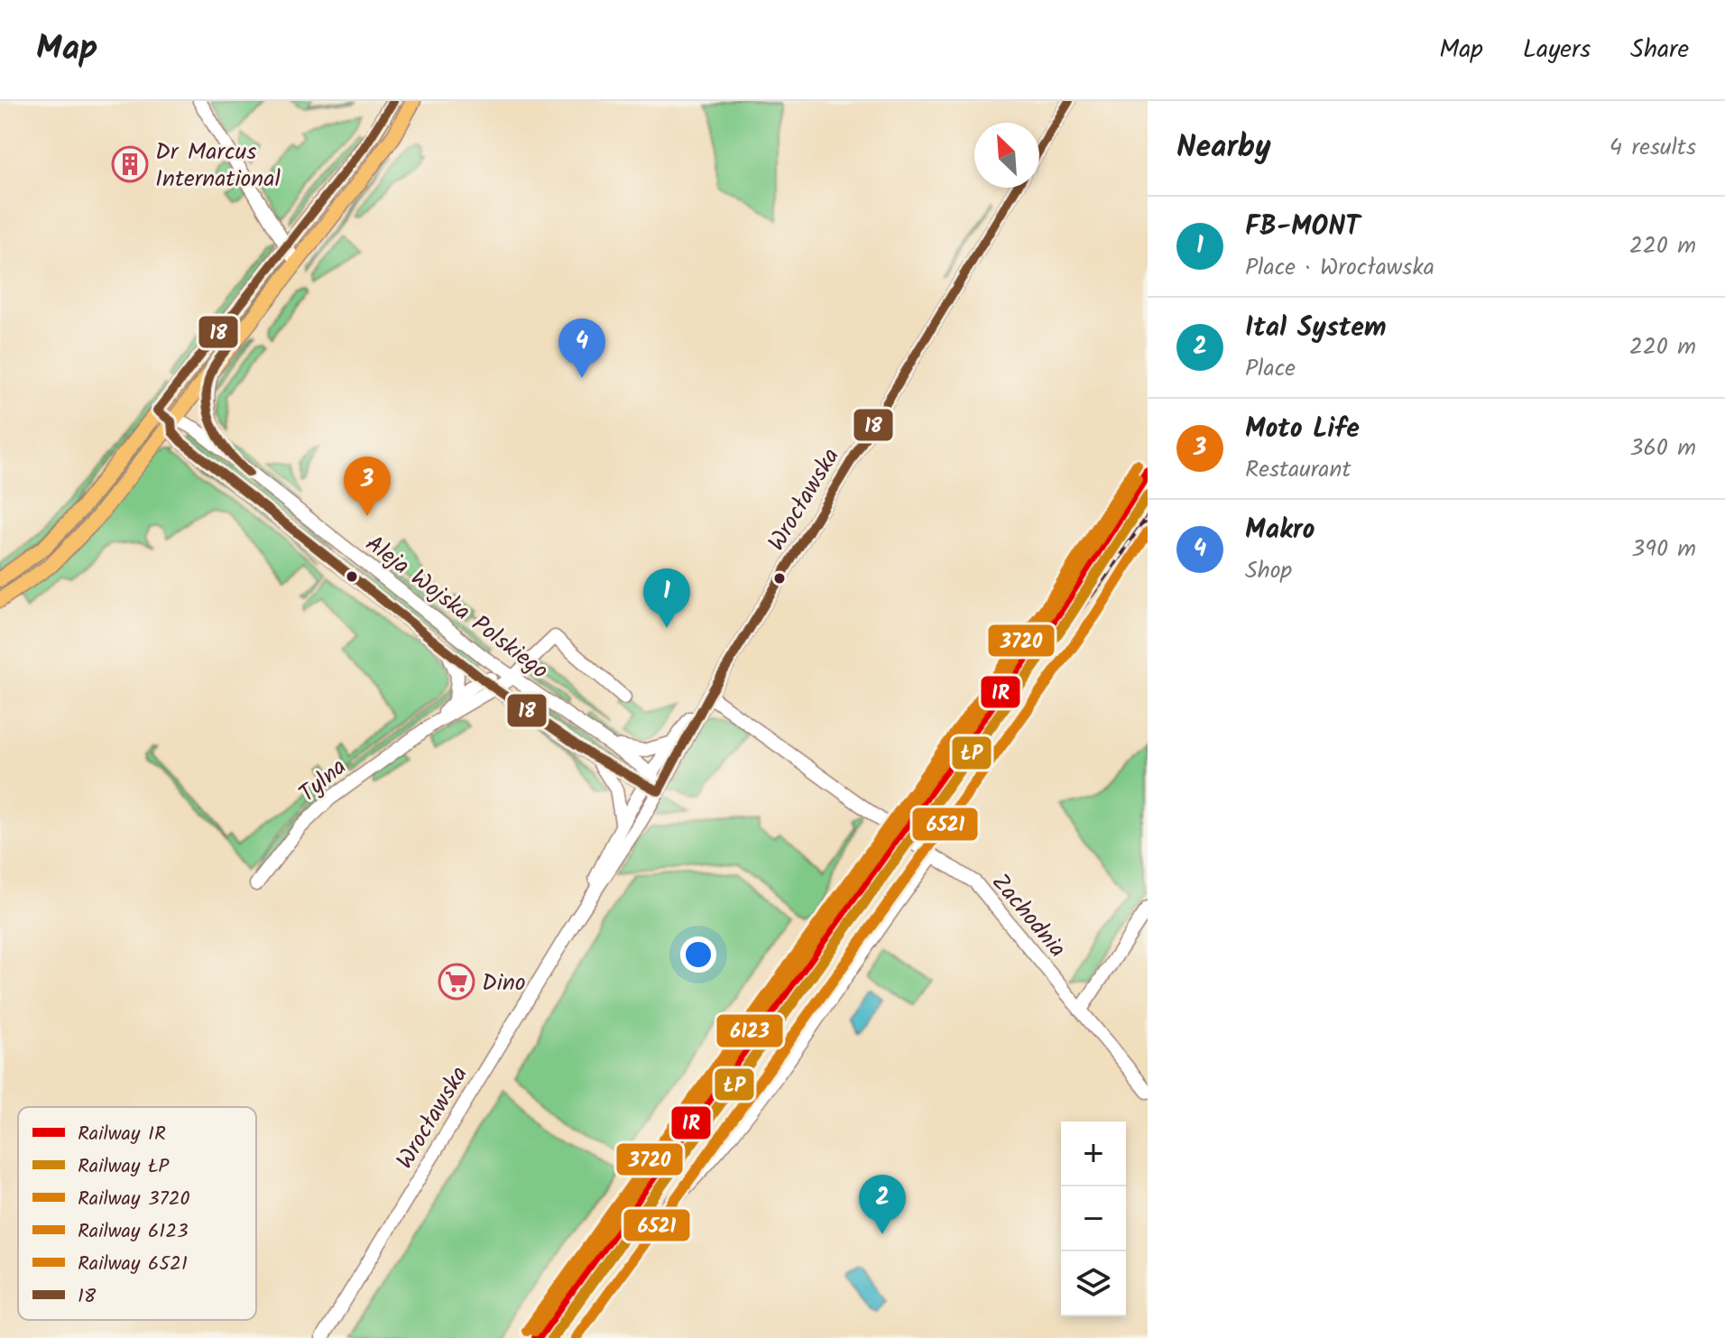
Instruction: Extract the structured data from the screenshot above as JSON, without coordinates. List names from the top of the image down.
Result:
{
  "streets": {
    "street": [
      "Wrocławska",
      "Aleja Wojska Polskiego",
      "Tylna",
      "Zachodnia"
    ]
  },
  "crossings": [
    ["Wrocławska", "Aleja Wojska Polskiego"],
    ["Wrocławska", "Zachodnia"],
    ["Aleja Wojska Polskiego", "Tylna"]
  ],
  "places": {
    "building": ["Dr Marcus International"],
    "supermarket": ["Dino"]
  },
  "lines": [
    "transit line 18",
    "rail line 3720",
    "rail line IR",
    "rail line 6123",
    "rail line ŁP",
    "rail line 6521"
  ],
  "legend": [
    "Railway IR",
    "Railway ŁP",
    "Railway 3720",
    "Railway 6123",
    "Railway 6521",
    "18"
  ],
  "north": "top left",
  "page": {
    "header": "Map",
    "nav": ["Map", "Layers", "Share"],
    "heading": ["Nearby", "4 results"],
    "list": [
      {
        "mark": "1",
        "name": "FB-MONT",
        "note": "Place · Wrocławska",
        "value": "220 m"
      },
      {
        "mark": "2",
        "name": "Ital System",
        "note": "Place",
        "value": "220 m"
      },
      {
        "mark": "3",
        "name": "Moto Life",
        "note": "Restaurant",
        "value": "360 m"
      },
      {
        "mark": "4",
        "name": "Makro",
        "note": "Shop",
        "value": "390 m"
      }
    ],
    "pins": [
      "4",
      "3",
      "1",
      "2"
    ],
    "map_buttons": ["+", "−"]
  }
}
